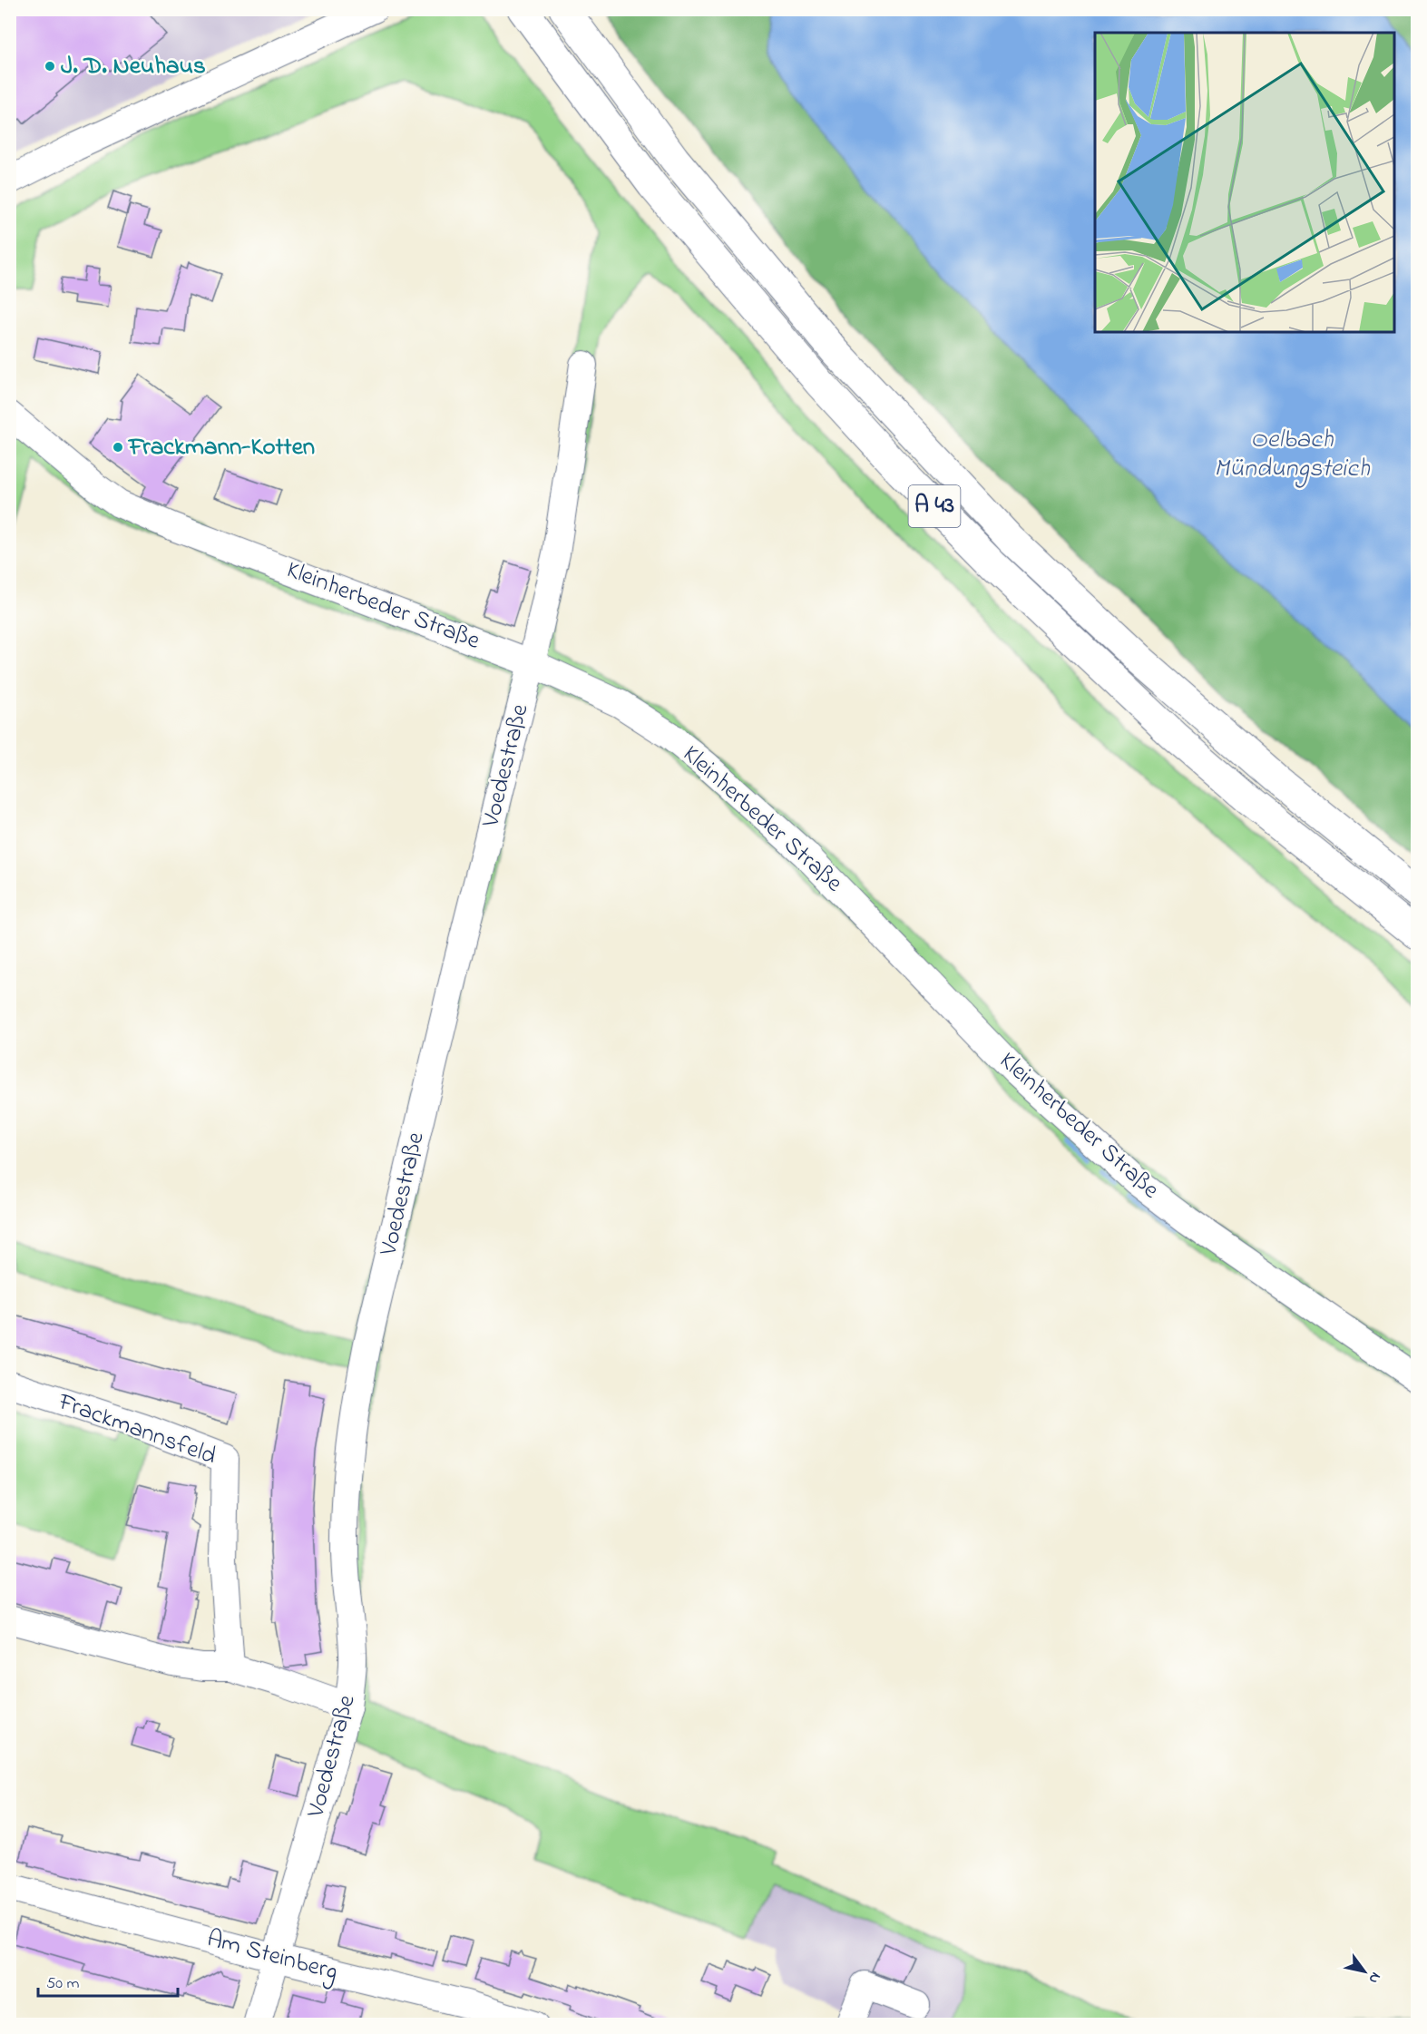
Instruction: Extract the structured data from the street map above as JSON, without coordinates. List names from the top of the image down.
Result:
{
  "streets": {
    "highway": ["A 43"],
    "street": [
      "Kleinherbeder Straße",
      "Voedestraße",
      "Frackmannsfeld",
      "Am Steinberg"
    ]
  },
  "crossings": [
    ["Kleinherbeder Straße", "Voedestraße"],
    ["Voedestraße", "Am Steinberg"]
  ],
  "water": ["Oelbach Mündungsteich"],
  "places": ["J. D. Neuhaus", "Frackmann-Kotten"],
  "scale_bar": "50 m",
  "north": "bottom right"
}
